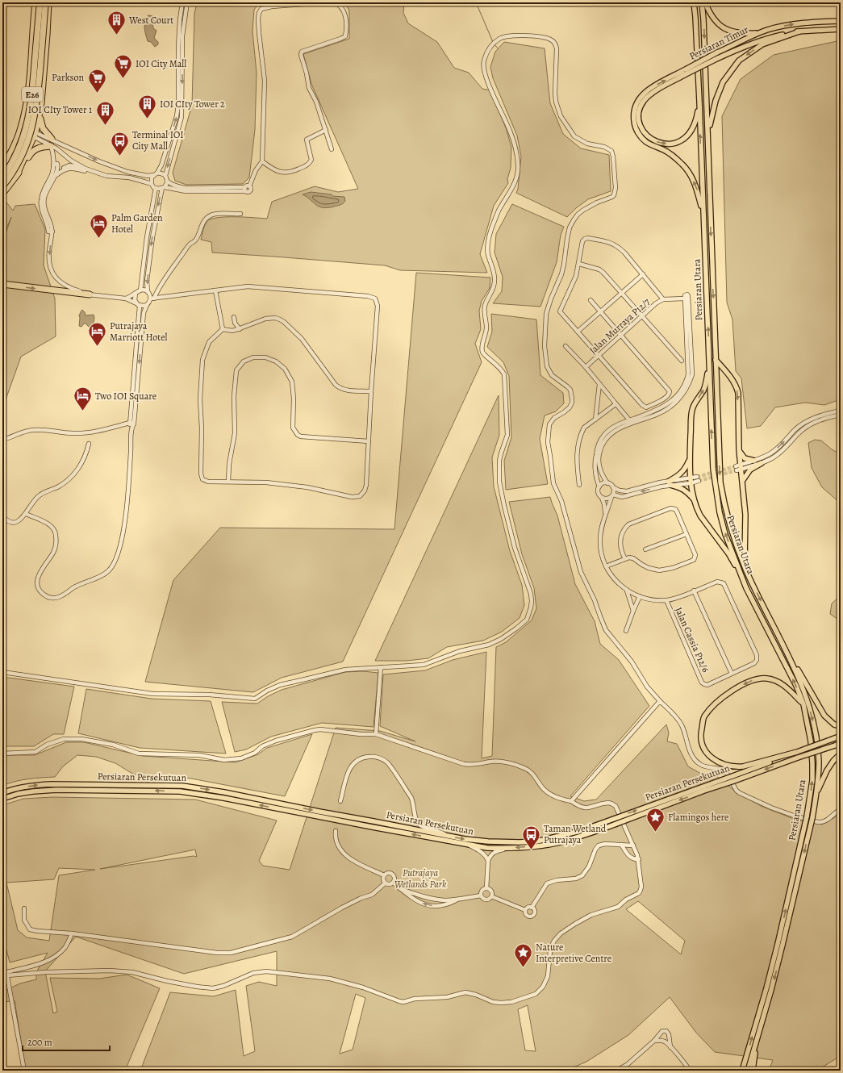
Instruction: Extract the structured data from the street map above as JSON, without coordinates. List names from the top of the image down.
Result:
{
  "streets": {
    "highway": ["E26"],
    "main road": ["Persiaran Timur", "Persiaran Utara", "Persiaran Persekutuan"],
    "street": ["Jalan Murraya P12/7", "Jalan Cassia P12/6"]
  },
  "crossings": [
    ["Persiaran Timur", "Persiaran Utara"]
  ],
  "parks": ["Putrajaya Wetlands Park"],
  "places": {
    "building": ["West Court", "IOI CIty Tower 2", "IOI CIty Tower 1"],
    "supermarket": ["IOI City Mall", "Parkson"],
    "bus stop": ["Terminal IOI City Mall", "Taman Wetland Putrajaya"],
    "hotel": ["Palm Garden Hotel", "Putrajaya Marriott Hotel", "Two IOI Square"],
    "place": ["Flamingos here", "Nature Interpretive Centre"]
  },
  "scale_bar": "200 m"
}
